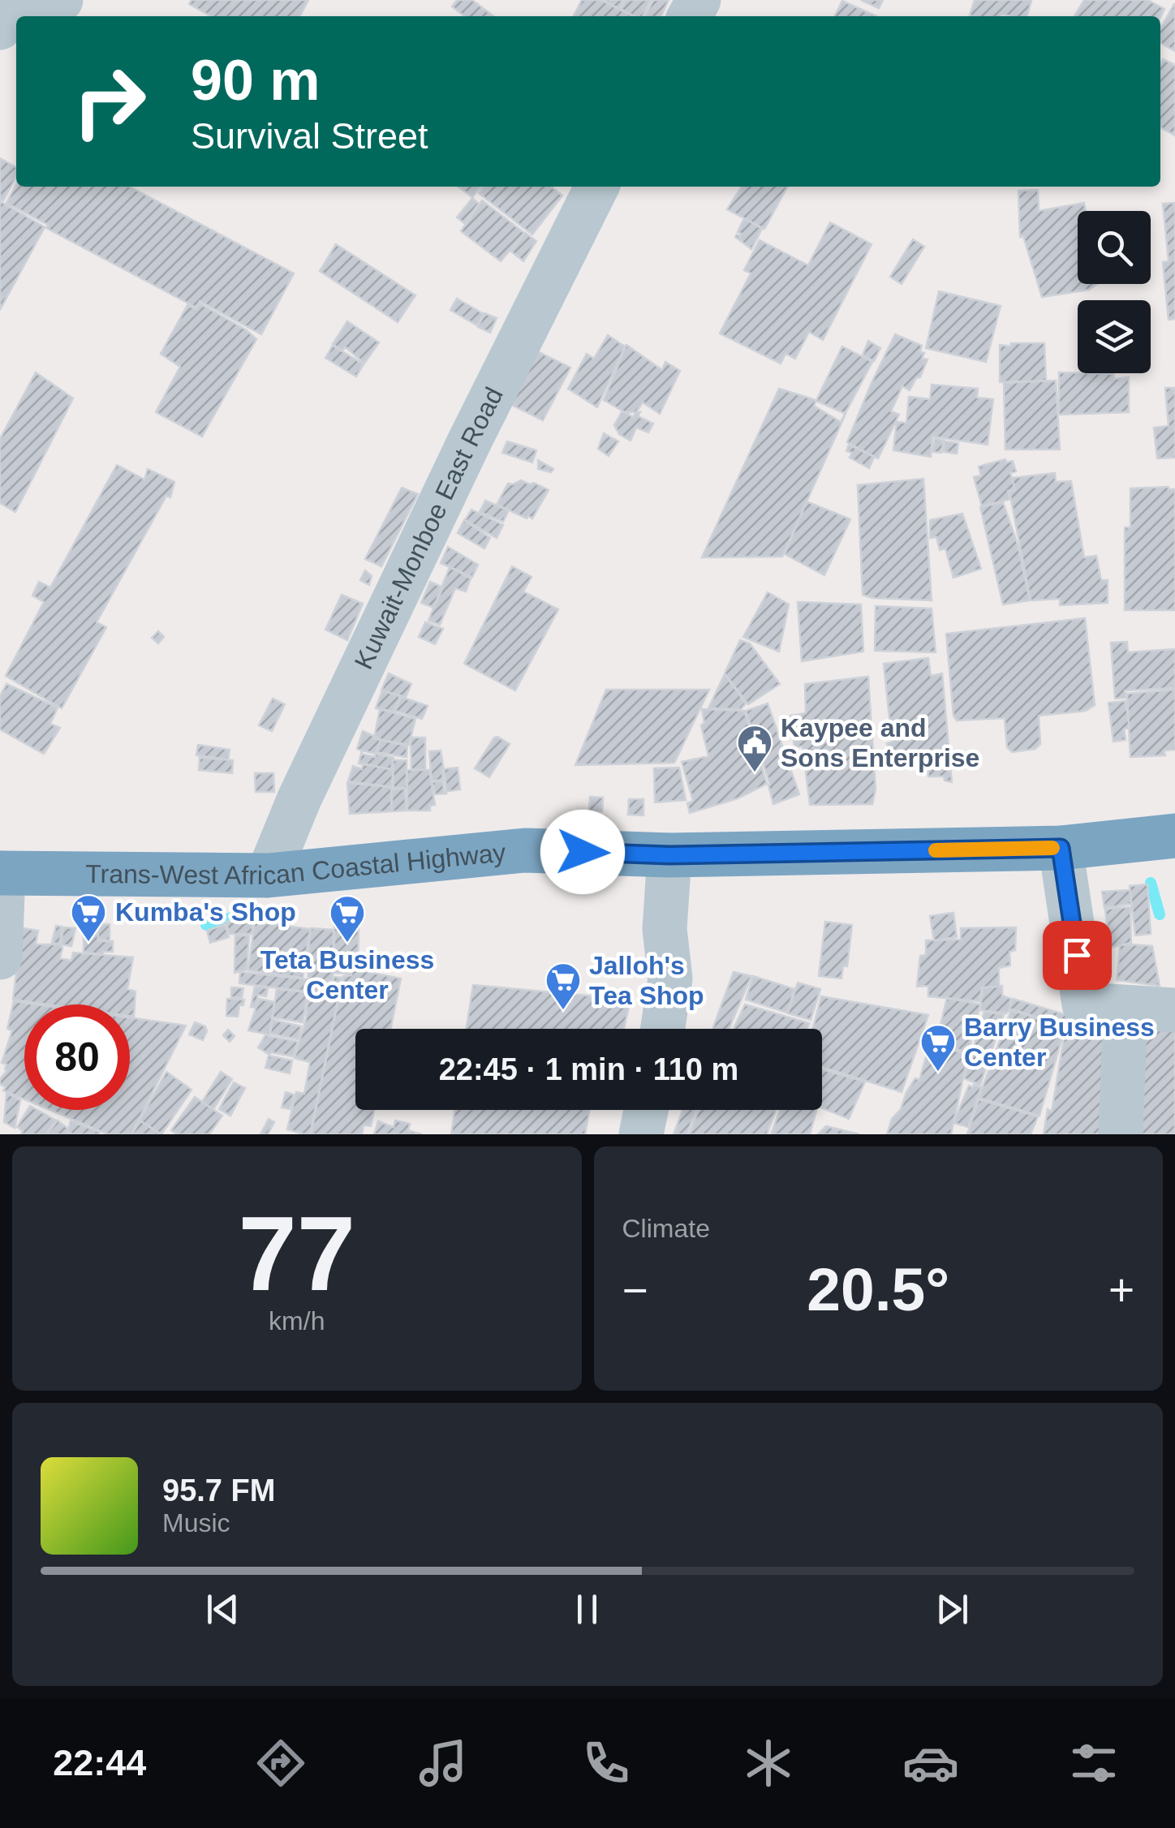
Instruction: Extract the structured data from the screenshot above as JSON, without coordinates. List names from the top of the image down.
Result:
{
  "streets": {
    "highway": ["Trans-West African Coastal Highway"],
    "street": ["Kuwait-Monboe East Road"]
  },
  "crossings": [
    ["Kuwait-Monboe East Road", "Trans-West African Coastal Highway"]
  ],
  "places": {
    "public building": ["Kaypee and Sons Enterprise"],
    "supermarket": [
      "Kumba's Shop",
      "Teta Business Center",
      "Jalloh's Tea Shop",
      "Barry Business Center"
    ]
  },
  "page": {
    "turn": ["90 m", "Survival Street"],
    "limit": "80",
    "trip": "22:45 · 1 min · 110 m",
    "tile": [
      ["77", "km/h"],
      "Climate"
    ],
    "heat": ["−", "20.5°", "+"],
    "song": ["95.7 FM", "Music"],
    "tabs": "22:44"
  }
}
